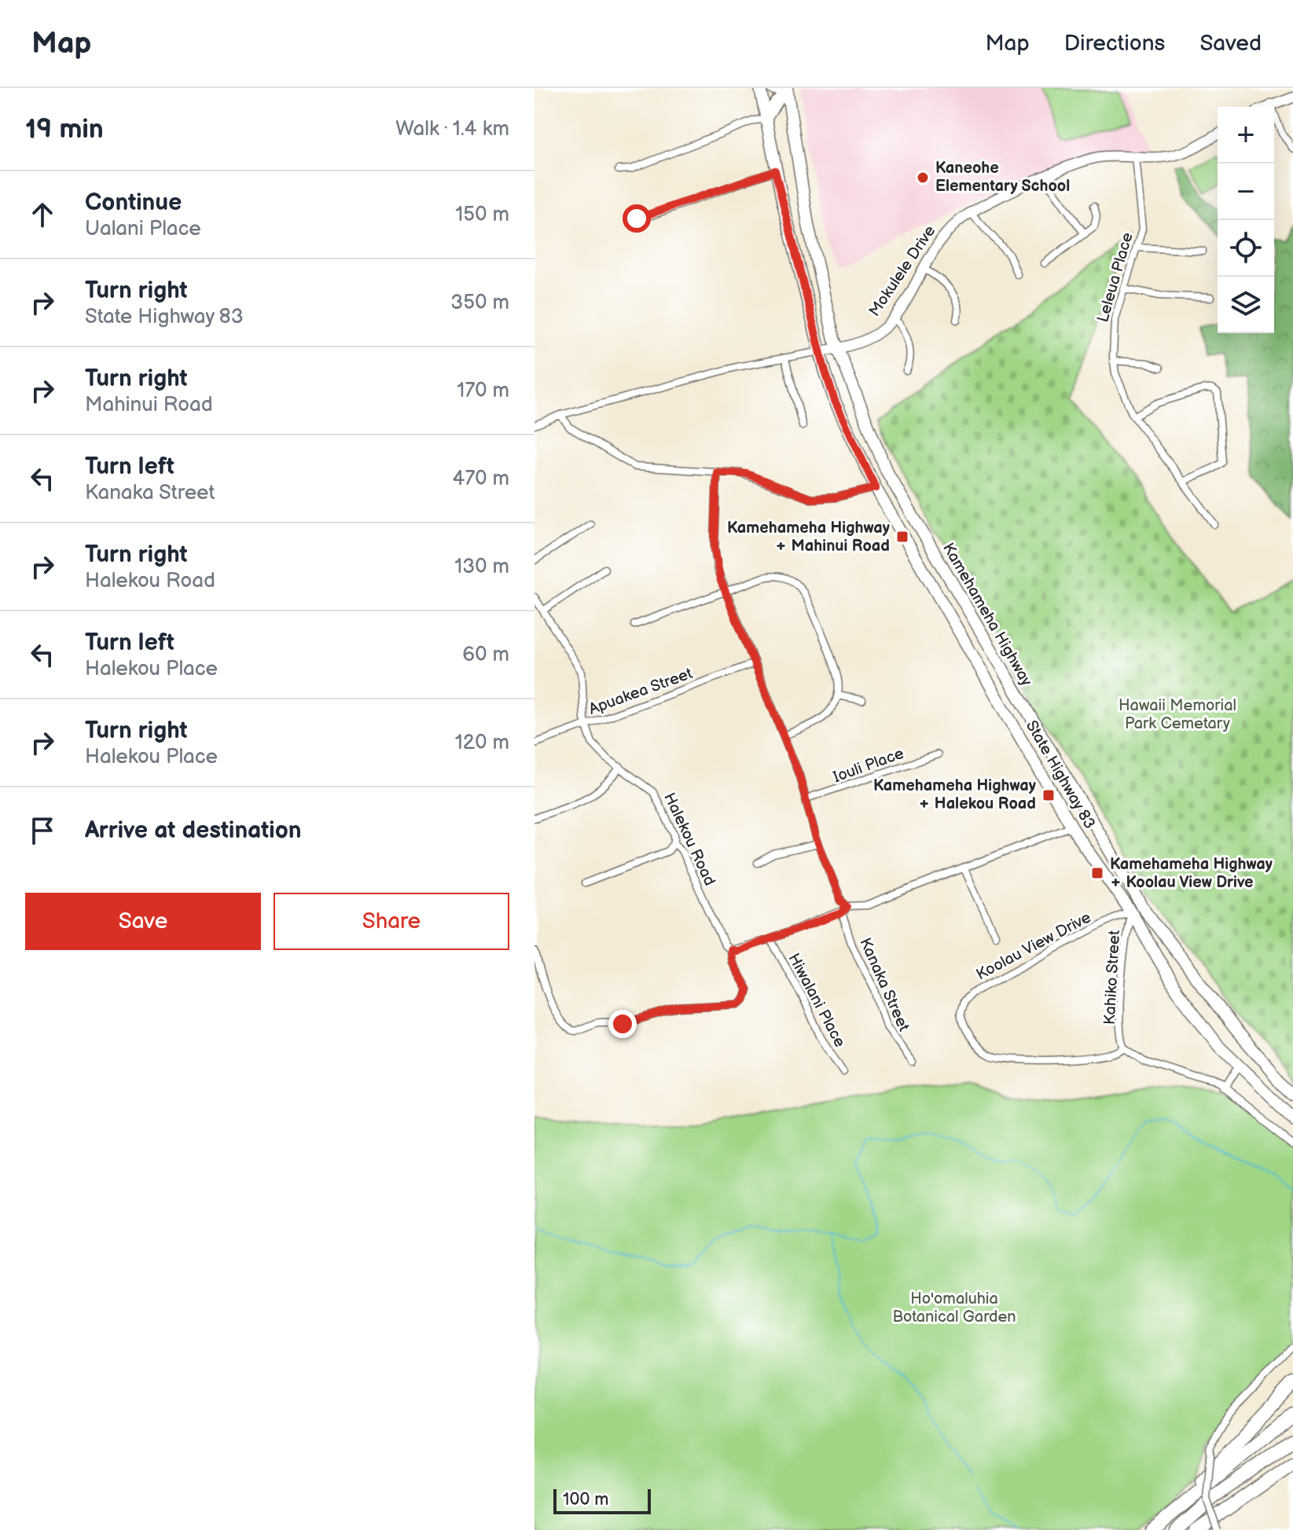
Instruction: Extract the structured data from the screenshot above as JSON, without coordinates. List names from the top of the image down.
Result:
{
  "streets": {
    "main road": ["Kamehameha Highway", "State Highway 83"],
    "street": [
      "Mokulele Drive",
      "Leleua Place",
      "Apuakea Street",
      "Iouli Place",
      "Halekou Road",
      "Koolau View Drive",
      "Kahiko Street",
      "Kanaka Street",
      "Hiwalani Place"
    ]
  },
  "crossings": [
    ["Mokulele Drive", "Leleua Place"],
    ["Mokulele Drive", "Kamehameha Highway"],
    ["Mokulele Drive", "State Highway 83"],
    ["Kamehameha Highway", "State Highway 83"],
    ["Kamehameha Highway", "Koolau View Drive"],
    ["Kamehameha Highway", "Kahiko Street"],
    ["Apuakea Street", "Halekou Road"],
    ["State Highway 83", "Koolau View Drive"],
    ["State Highway 83", "Kahiko Street"],
    ["Koolau View Drive", "Kahiko Street"]
  ],
  "parks": ["Hawaii Memorial Park Cemetary", "Ho'omaluhia Botanical Garden"],
  "places": {
    "other": ["Kaneohe Elementary School"],
    "transit": ["Kamehameha Highway + Mahinui Road", "Kamehameha Highway + Halekou Road", "Kamehameha Highway + Koolau View Drive"]
  },
  "scale_bar": "100 m",
  "page": {
    "header": "Map",
    "nav": ["Map", "Directions", "Saved"],
    "heading": ["19 min", "Walk · 1.4 km"],
    "map_buttons": ["+", "−"],
    "list": [
      ["Continue", "Ualani Place", "150 m"],
      ["Turn right", "State Highway 83", "350 m"],
      ["Turn right", "Mahinui Road", "170 m"],
      ["Turn left", "Kanaka Street", "470 m"],
      ["Turn right", "Halekou Road", "130 m"],
      ["Turn left", "Halekou Place", "60 m"],
      ["Turn right", "Halekou Place", "120 m"],
      "Arrive at destination"
    ],
    "buttons": ["Save", "Share"],
    "scale": "100 m"
  }
}
